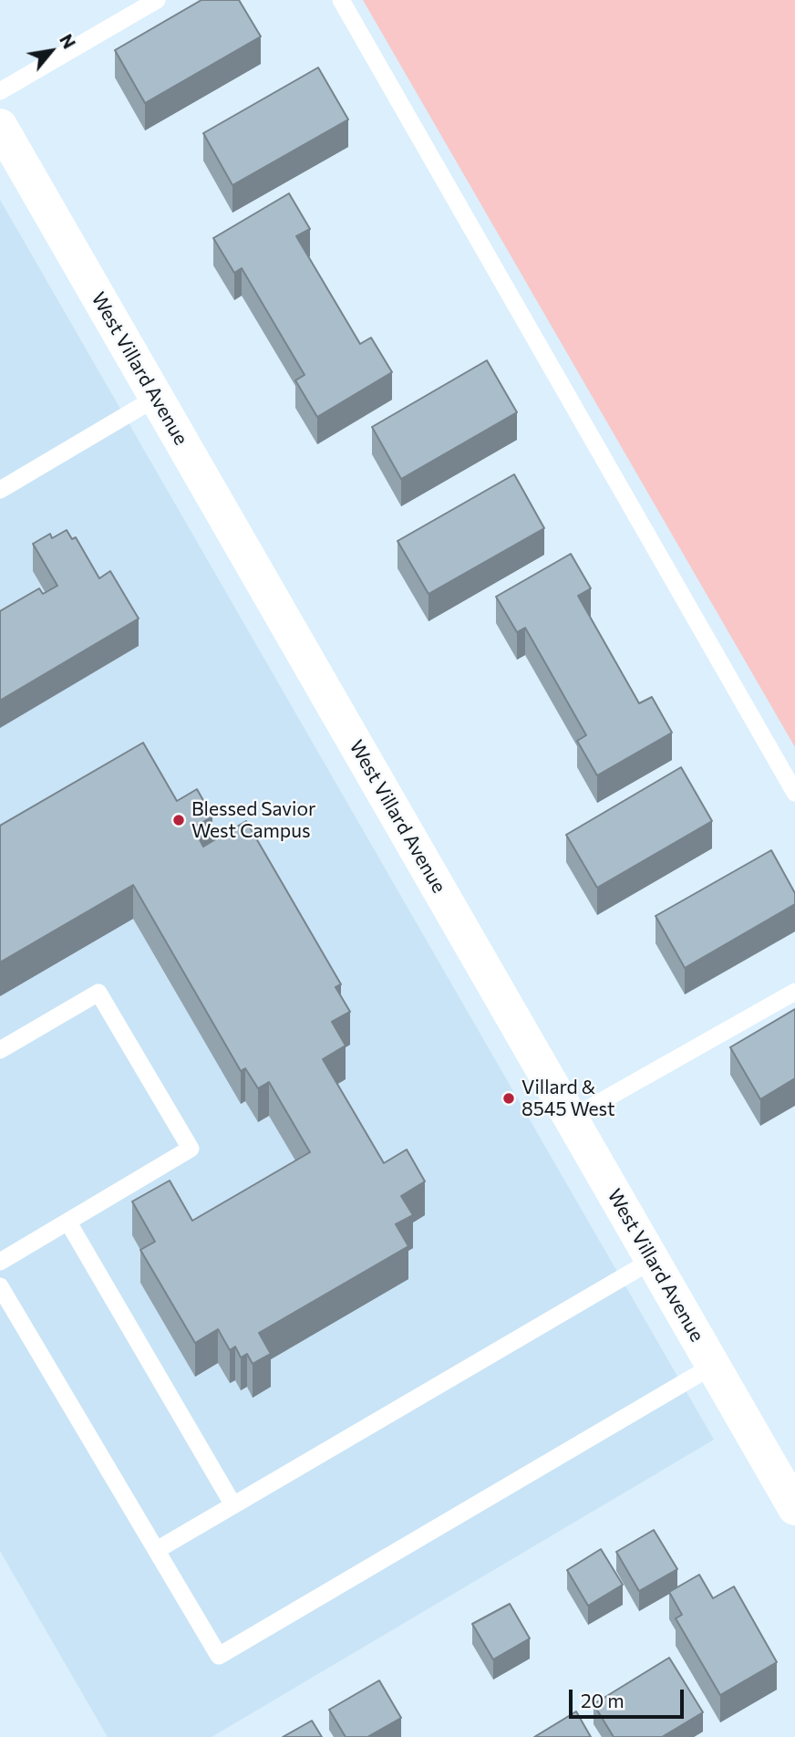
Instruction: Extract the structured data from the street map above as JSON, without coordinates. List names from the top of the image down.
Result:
{
  "streets": {
    "street": ["West Villard Avenue"]
  },
  "places": ["Blessed Savior West Campus", "Villard & 8545 West"],
  "scale_bar": "20 m",
  "north": "top right"
}
